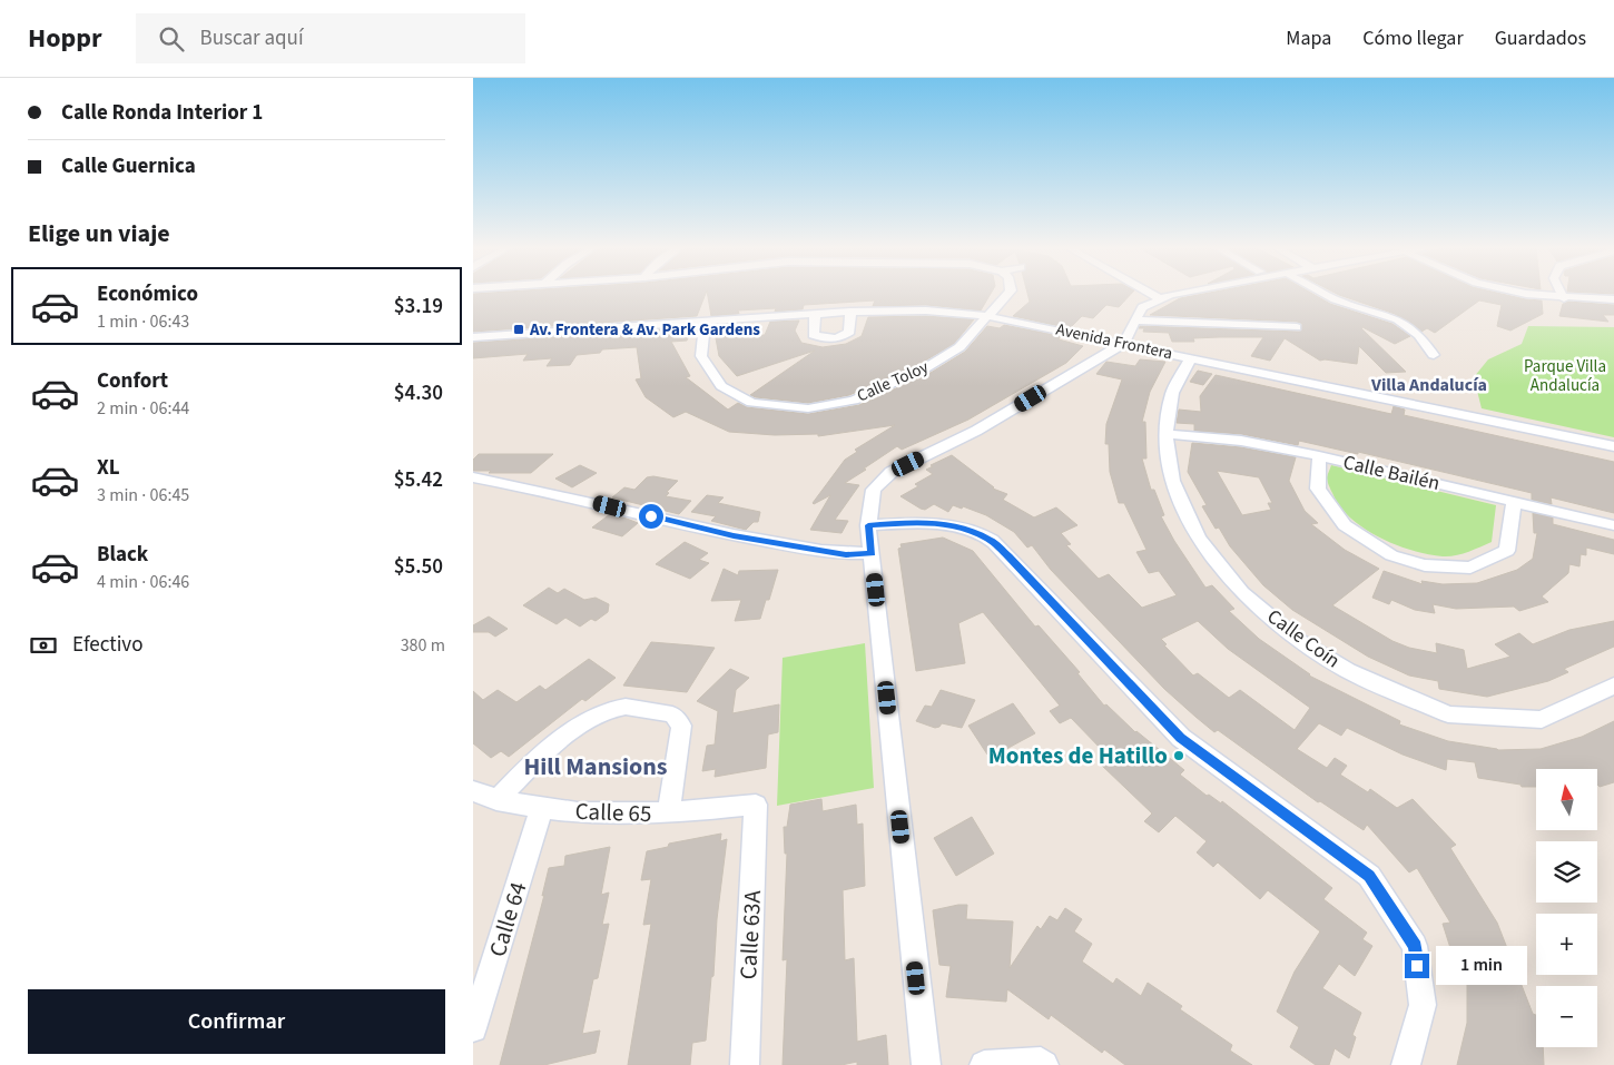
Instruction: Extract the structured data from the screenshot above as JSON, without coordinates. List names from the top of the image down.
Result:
{
  "streets": {
    "street": [
      "Avenida Frontera",
      "Calle Toloy",
      "Calle Bailén",
      "Calle Coín",
      "Calle 65",
      "Calle 64",
      "Calle 63A"
    ]
  },
  "crossings": [
    ["Avenida Frontera", "Calle Toloy"],
    ["Avenida Frontera", "Calle Coín"],
    ["Calle Bailén", "Calle Coín"],
    ["Calle 65", "Calle 64"],
    ["Calle 65", "Calle 63A"]
  ],
  "districts": ["Villa Andalucía", "Hill Mansions"],
  "parks": ["Parque Villa Andalucía"],
  "places": {
    "transit": ["Av. Frontera & Av. Park Gardens"],
    "other": ["Montes de Hatillo"]
  },
  "north": "top",
  "page": {
    "header": "Hoppr",
    "search": "Buscar aquí",
    "nav": ["Mapa", "Cómo llegar", "Guardados"],
    "banner": ["Calle Ronda Interior 1", "Calle Guernica"],
    "heading": "Elige un viaje",
    "list": [
      {
        "name": "Económico",
        "note": "1 min · 06:43",
        "value": "$3.19"
      },
      {
        "name": "Confort",
        "note": "2 min · 06:44",
        "value": "$4.30"
      },
      {
        "name": "XL",
        "note": "3 min · 06:45",
        "value": "$5.42"
      },
      {
        "name": "Black",
        "note": "4 min · 06:46",
        "value": "$5.50"
      }
    ],
    "pay": ["Efectivo", "380 m"],
    "map_buttons": ["+", "−"],
    "bubble": "1 min",
    "buttons": "Confirmar"
  }
}
